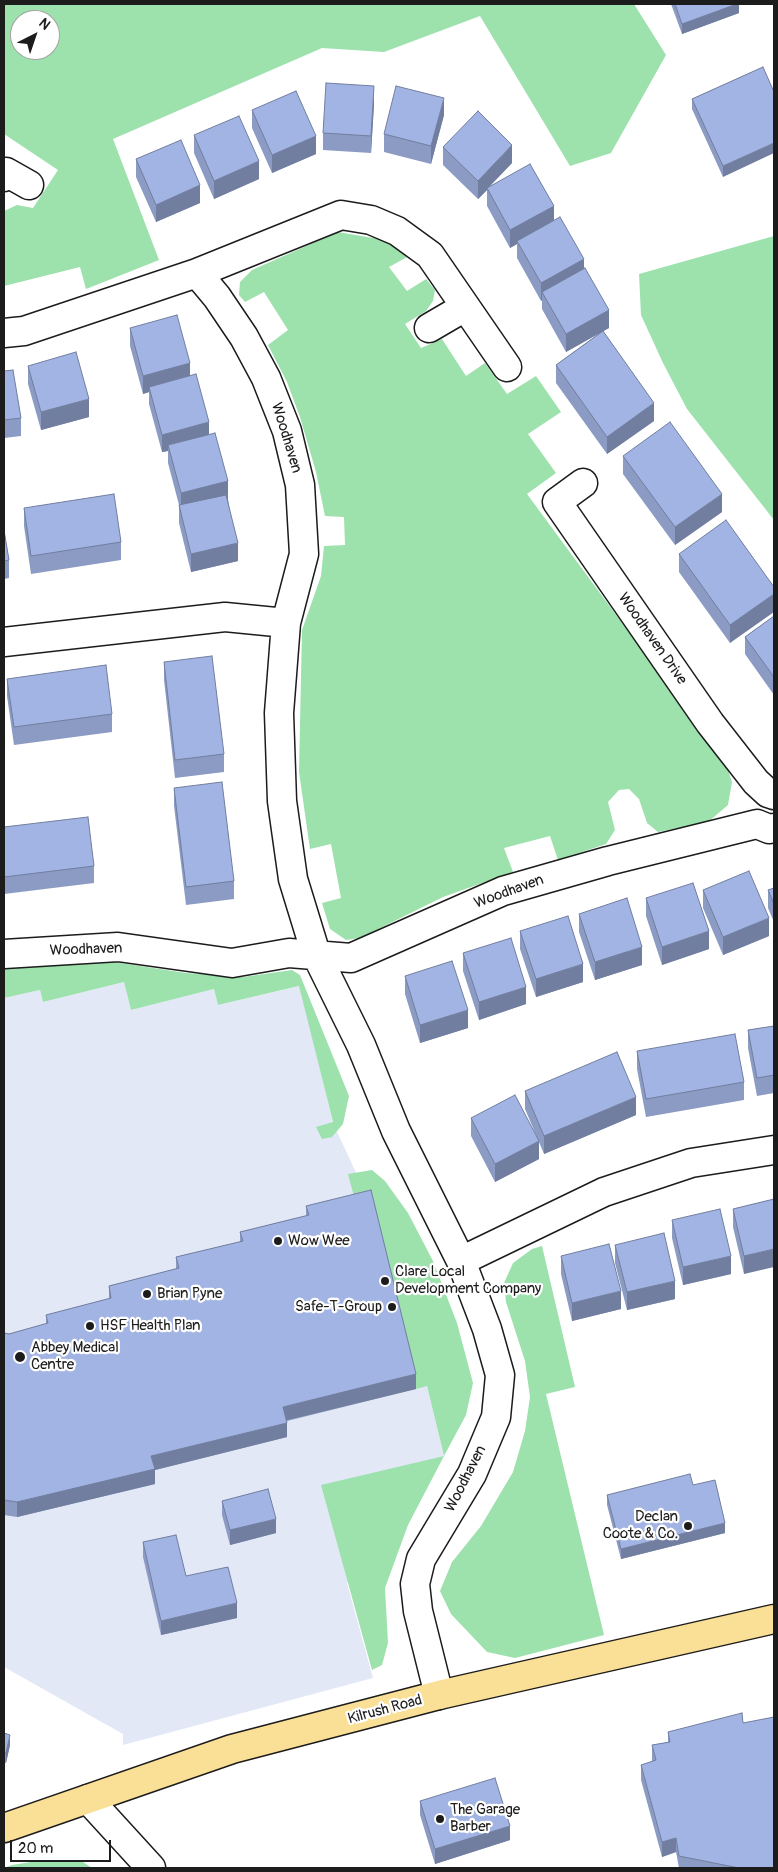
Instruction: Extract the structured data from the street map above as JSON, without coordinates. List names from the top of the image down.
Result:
{
  "streets": {
    "main road": ["Kilrush Road"],
    "street": ["Woodhaven", "Woodhaven Drive"]
  },
  "crossings": [
    ["Woodhaven", "Kilrush Road"]
  ],
  "places": [
    "Wow Wee",
    "Clare Local Development Company",
    "Brian Pyne",
    "Safe-T-Group",
    "HSF Health Plan",
    "Abbey Medical Centre",
    "Declan Coote & Co.",
    "The Garage Barber"
  ],
  "scale_bar": "20 m",
  "north": "top right"
}
